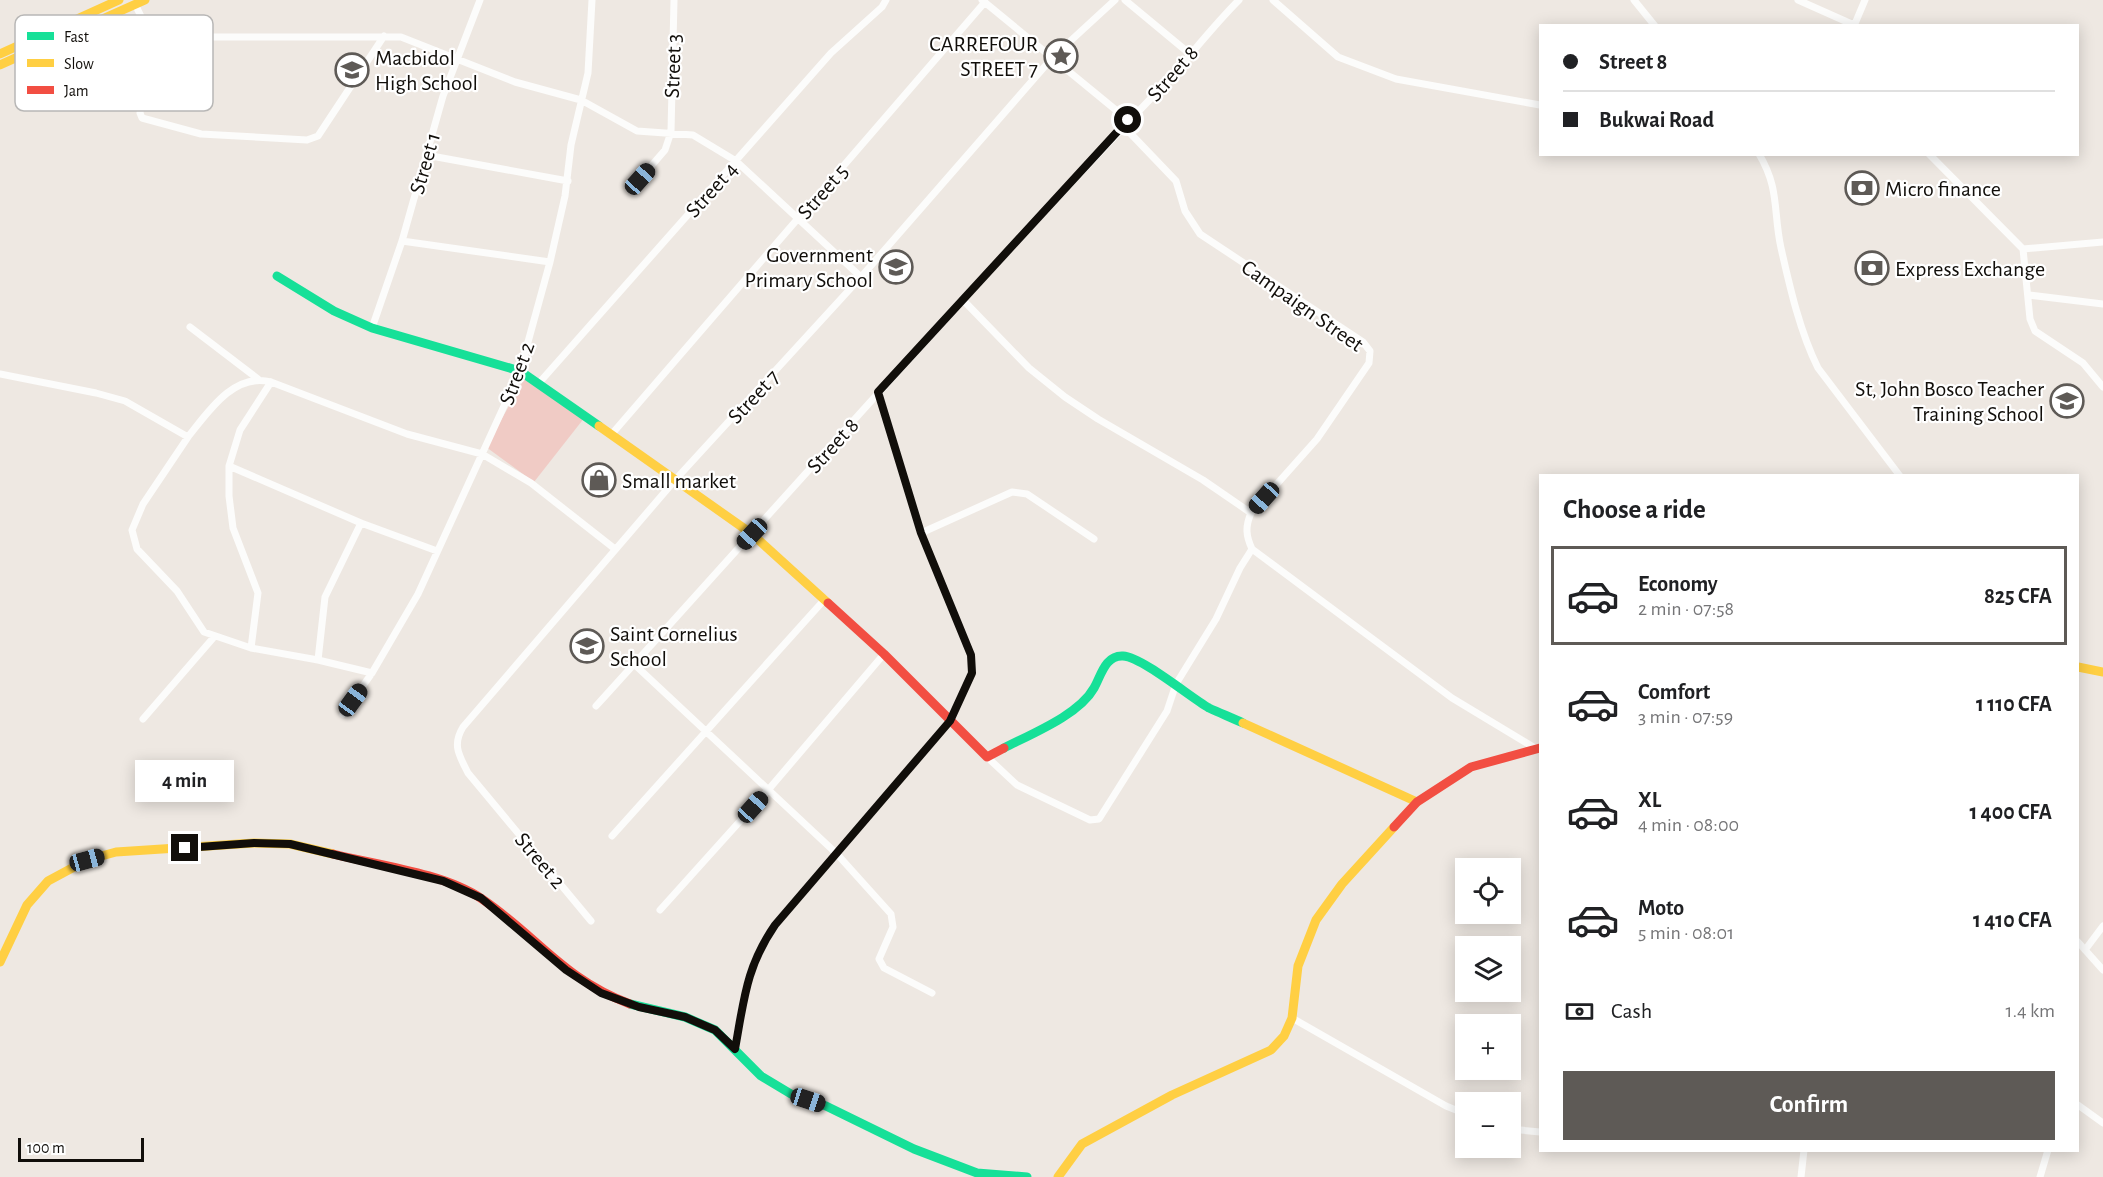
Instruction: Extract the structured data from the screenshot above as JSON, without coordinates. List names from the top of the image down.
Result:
{
  "streets": {
    "street": [
      "Street 3",
      "Street 8",
      "Street 1",
      "Street 4",
      "Street 5",
      "Campaign Street",
      "Street 2",
      "Street 7"
    ]
  },
  "crossings": [
    ["Street 8", "Campaign Street"],
    ["Street 5", "Campaign Street"],
    ["Campaign Street", "Street 7"],
    ["Street 2", "Street 7"]
  ],
  "places": {
    "place": ["CARREFOUR STREET 7"],
    "school or university": [
      "Macbidol High School",
      "Government Primary School",
      "St, John Bosco Teacher Training School",
      "Saint Cornelius School"
    ],
    "bank": ["Micro finance", "Express Exchange"],
    "shop": ["Small market"]
  },
  "legend": ["Fast", "Slow", "Jam"],
  "scale_bar": "100 m",
  "page": {
    "banner": ["Street 8", "Bukwai Road"],
    "heading": "Choose a ride",
    "list": [
      {
        "name": "Economy",
        "note": "2 min · 07:58",
        "value": "825 CFA"
      },
      {
        "name": "Comfort",
        "note": "3 min · 07:59",
        "value": "1 110 CFA"
      },
      {
        "name": "XL",
        "note": "4 min · 08:00",
        "value": "1 400 CFA"
      },
      {
        "name": "Moto",
        "note": "5 min · 08:01",
        "value": "1 410 CFA"
      }
    ],
    "bubble": "4 min",
    "map_buttons": ["+", "−"],
    "pay": ["Cash", "1.4 km"],
    "buttons": "Confirm",
    "scale": "100 m"
  }
}
